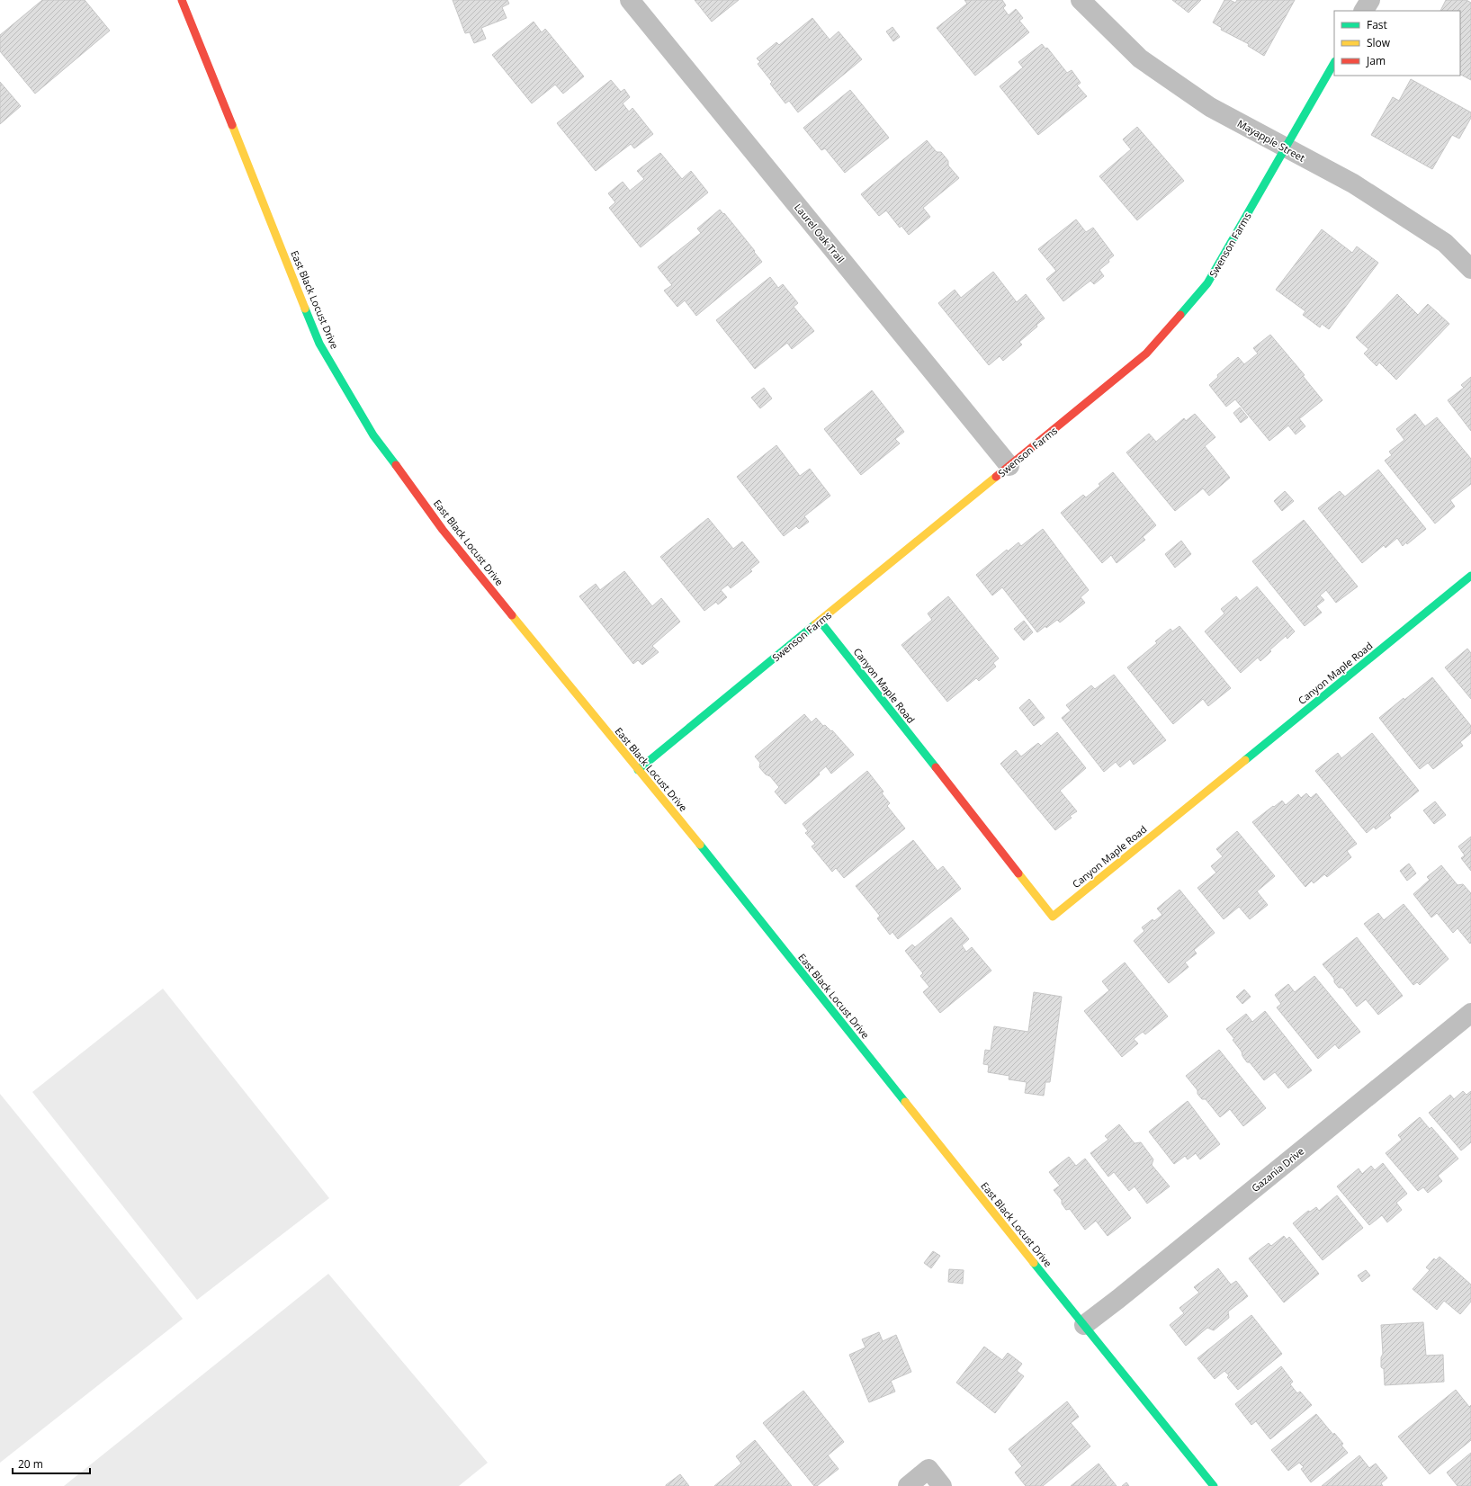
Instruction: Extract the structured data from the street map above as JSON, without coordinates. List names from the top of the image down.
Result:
{
  "streets": {
    "street": [
      "Mayapple Street",
      "Laurel Oak Trail",
      "Swenson Farms",
      "East Black Locust Drive",
      "Canyon Maple Road",
      "Gazania Drive"
    ]
  },
  "crossings": [
    ["Mayapple Street", "Swenson Farms"],
    ["Laurel Oak Trail", "Swenson Farms"],
    ["Swenson Farms", "East Black Locust Drive"],
    ["Swenson Farms", "Canyon Maple Road"],
    ["East Black Locust Drive", "Gazania Drive"]
  ],
  "legend": ["Fast", "Slow", "Jam"],
  "scale_bar": "20 m"
}
